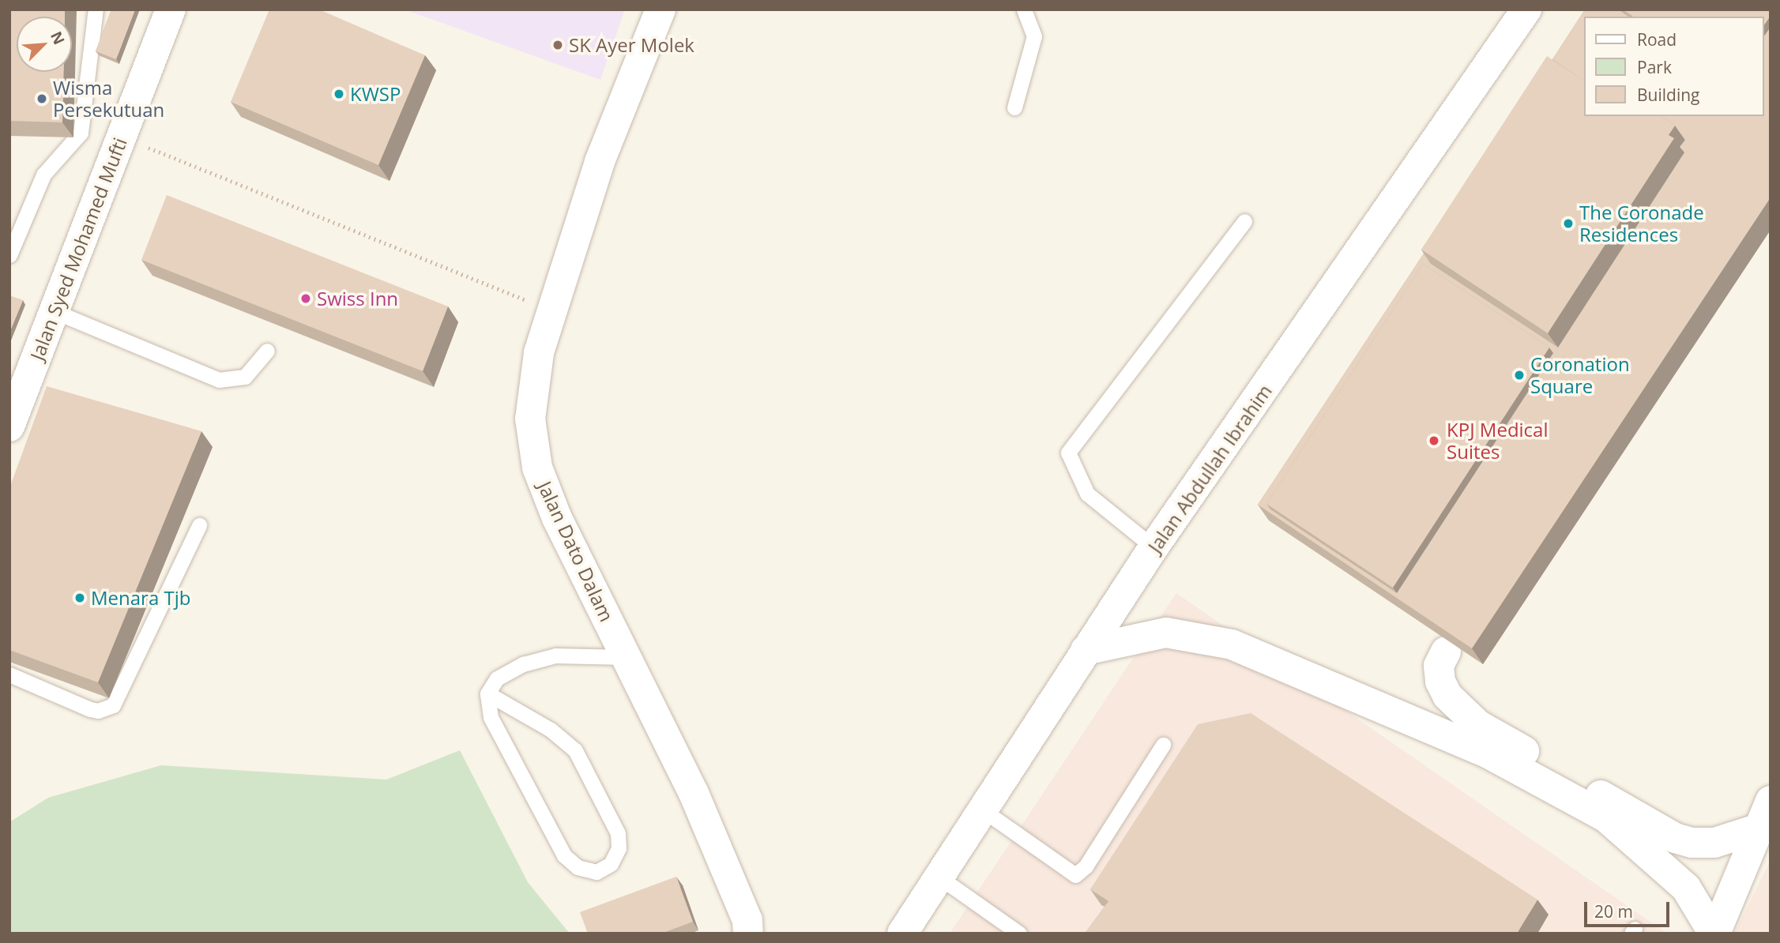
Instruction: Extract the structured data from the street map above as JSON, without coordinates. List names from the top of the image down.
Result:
{
  "streets": {
    "street": ["Jalan Syed Mohamed Mufti", "Jalan Abdullah Ibrahim", "Jalan Dato Dalam"]
  },
  "places": [
    "SK Ayer Molek",
    "KWSP",
    "Wisma Persekutuan",
    "The Coronade Residences",
    "Swiss Inn",
    "Coronation Square",
    "KPJ Medical Suites",
    "Menara Tjb"
  ],
  "legend": ["Road", "Park", "Building"],
  "scale_bar": "20 m",
  "north": "top right"
}
